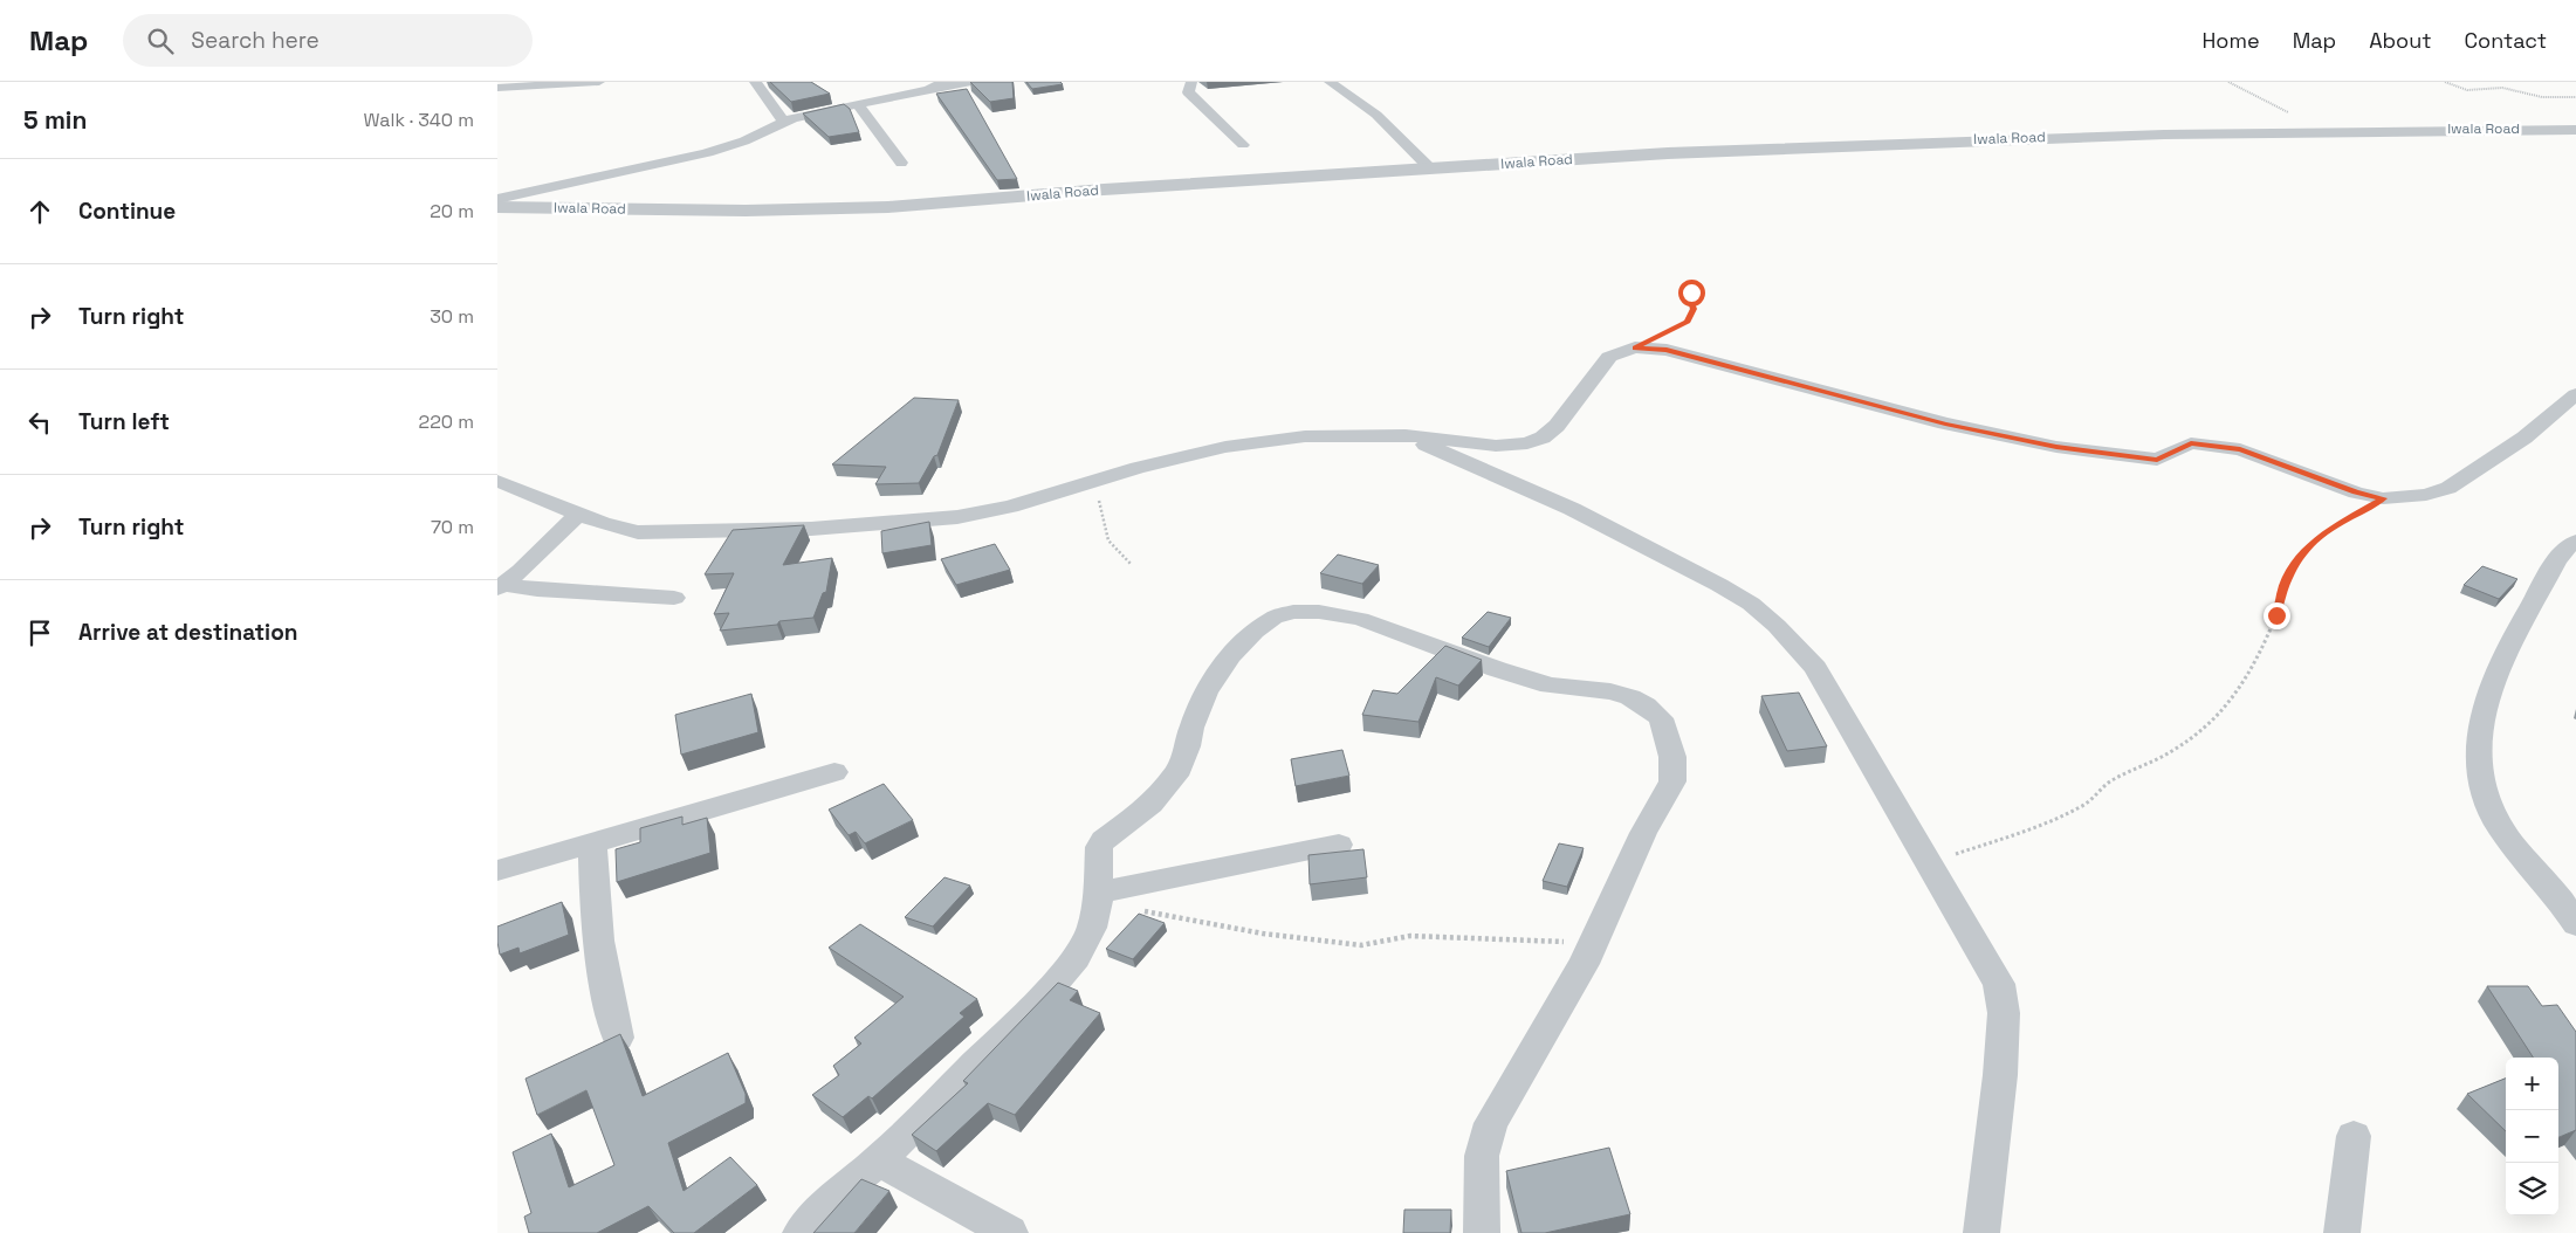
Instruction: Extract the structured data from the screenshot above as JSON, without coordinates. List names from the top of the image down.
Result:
{
  "streets": {
    "street": ["Iwala Road"]
  },
  "page": {
    "header": "Map",
    "search": "Search here",
    "nav": [
      "Home",
      "Map",
      "About",
      "Contact"
    ],
    "heading": ["5 min", "Walk · 340 m"],
    "list": [
      ["Continue", "20 m"],
      ["Turn right", "30 m"],
      ["Turn left", "220 m"],
      ["Turn right", "70 m"],
      "Arrive at destination"
    ],
    "map_buttons": ["+", "−"]
  }
}
